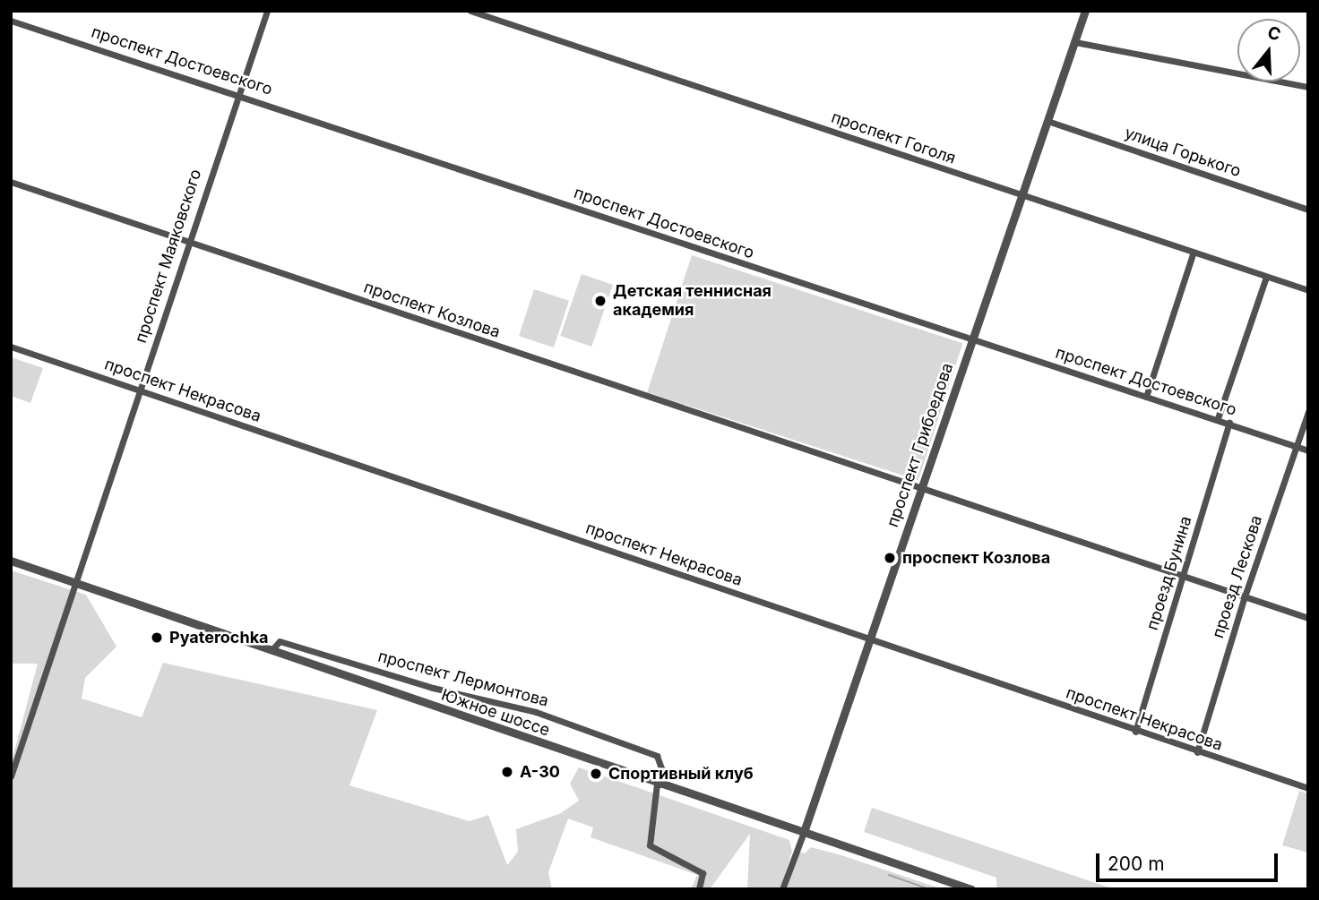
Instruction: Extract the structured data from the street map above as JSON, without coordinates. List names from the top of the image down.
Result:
{
  "streets": {
    "street": [
      "проспект Достоевского",
      "проспект Гоголя",
      "улица Горького",
      "проспект Маяковского",
      "проспект Козлова",
      "проспект Некрасова",
      "проспект Грибоедова",
      "проезд Бунина",
      "проезд Лескова",
      "проспект Лермонтова",
      "Южное шоссе"
    ]
  },
  "crossings": [
    ["проспект Достоевского", "проспект Маяковского"],
    ["проспект Достоевского", "проспект Грибоедова"],
    ["проспект Достоевского", "проезд Бунина"],
    ["проспект Достоевского", "проезд Лескова"],
    ["проспект Гоголя", "проспект Грибоедова"],
    ["улица Горького", "проспект Грибоедова"],
    ["проспект Маяковского", "проспект Козлова"],
    ["проспект Маяковского", "проспект Некрасова"],
    ["проспект Маяковского", "Южное шоссе"],
    ["проспект Козлова", "проспект Грибоедова"],
    ["проспект Козлова", "проезд Бунина"],
    ["проспект Козлова", "проезд Лескова"],
    ["проспект Некрасова", "проспект Грибоедова"],
    ["проспект Некрасова", "проезд Бунина"],
    ["проспект Некрасова", "проезд Лескова"],
    ["проспект Грибоедова", "Южное шоссе"],
    ["проспект Лермонтова", "Южное шоссе"]
  ],
  "places": [
    "Детская теннисная академия",
    "проспект Козлова",
    "Pyaterochka",
    "А-30",
    "Спортивный клуб"
  ],
  "scale_bar": "200 m",
  "north": "top"
}
